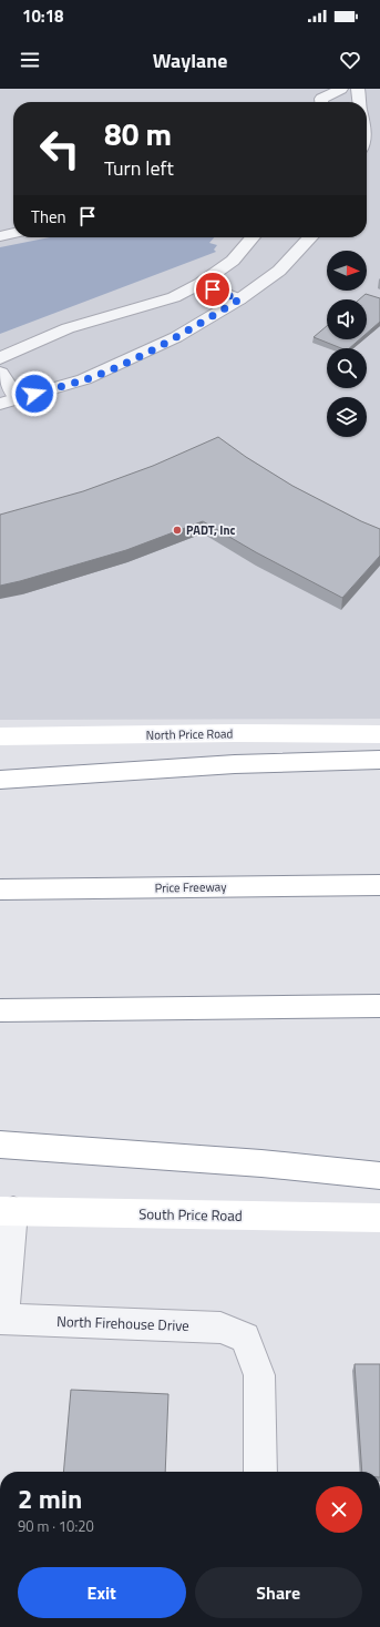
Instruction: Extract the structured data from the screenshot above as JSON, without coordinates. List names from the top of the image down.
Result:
{
  "streets": {
    "main road": ["North Price Road", "Price Freeway", "South Price Road"],
    "street": ["North Firehouse Drive"]
  },
  "places": ["PADT, Inc"],
  "north": "right",
  "page": {
    "status": "10:18",
    "header": "Waylane",
    "turn": ["80 m", "Turn left"],
    "then": "Then",
    "heading": ["2 min", "90 m · 10:20"],
    "buttons": ["Exit", "Share"]
  }
}
